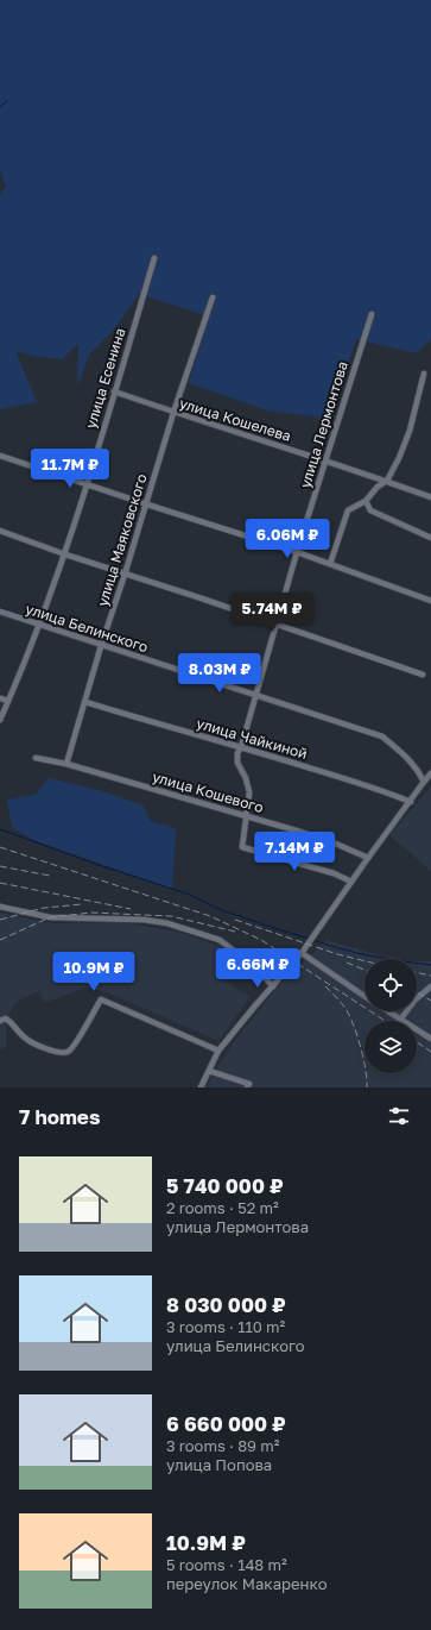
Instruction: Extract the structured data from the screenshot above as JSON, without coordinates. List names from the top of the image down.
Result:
{
  "streets": {
    "street": [
      "улица Есенина",
      "улица Кошелева",
      "улица Лермонтова",
      "улица Маяковского",
      "улица Белинского",
      "улица Чайкиной",
      "улица Кошевого"
    ]
  },
  "crossings": [
    ["улица Есенина", "улица Кошелева"],
    ["улица Есенина", "улица Белинского"],
    ["улица Кошелева", "улица Лермонтова"],
    ["улица Кошелева", "улица Маяковского"],
    ["улица Лермонтова", "улица Белинского"],
    ["улица Лермонтова", "улица Чайкиной"],
    ["улица Лермонтова", "улица Кошевого"],
    ["улица Маяковского", "улица Белинского"],
    ["улица Маяковского", "улица Чайкиной"],
    ["улица Маяковского", "улица Кошевого"]
  ],
  "page": {
    "price": [
      "11.7M ₽",
      "6.06M ₽",
      "5.74M ₽",
      "8.03M ₽",
      "7.14M ₽",
      "6.66M ₽",
      "10.9M ₽"
    ],
    "heading": "7 homes",
    "list": [
      {
        "name": "5 740 000 ₽",
        "note": "2 rooms · 52 m² · улица Лермонтова"
      },
      {
        "name": "8 030 000 ₽",
        "note": "3 rooms · 110 m² · улица Белинского"
      },
      {
        "name": "6 660 000 ₽",
        "note": "3 rooms · 89 m² · улица Попова"
      },
      {
        "name": "10.9M ₽",
        "note": "5 rooms · 148 m² · переулок Макаренко"
      }
    ]
  }
}
